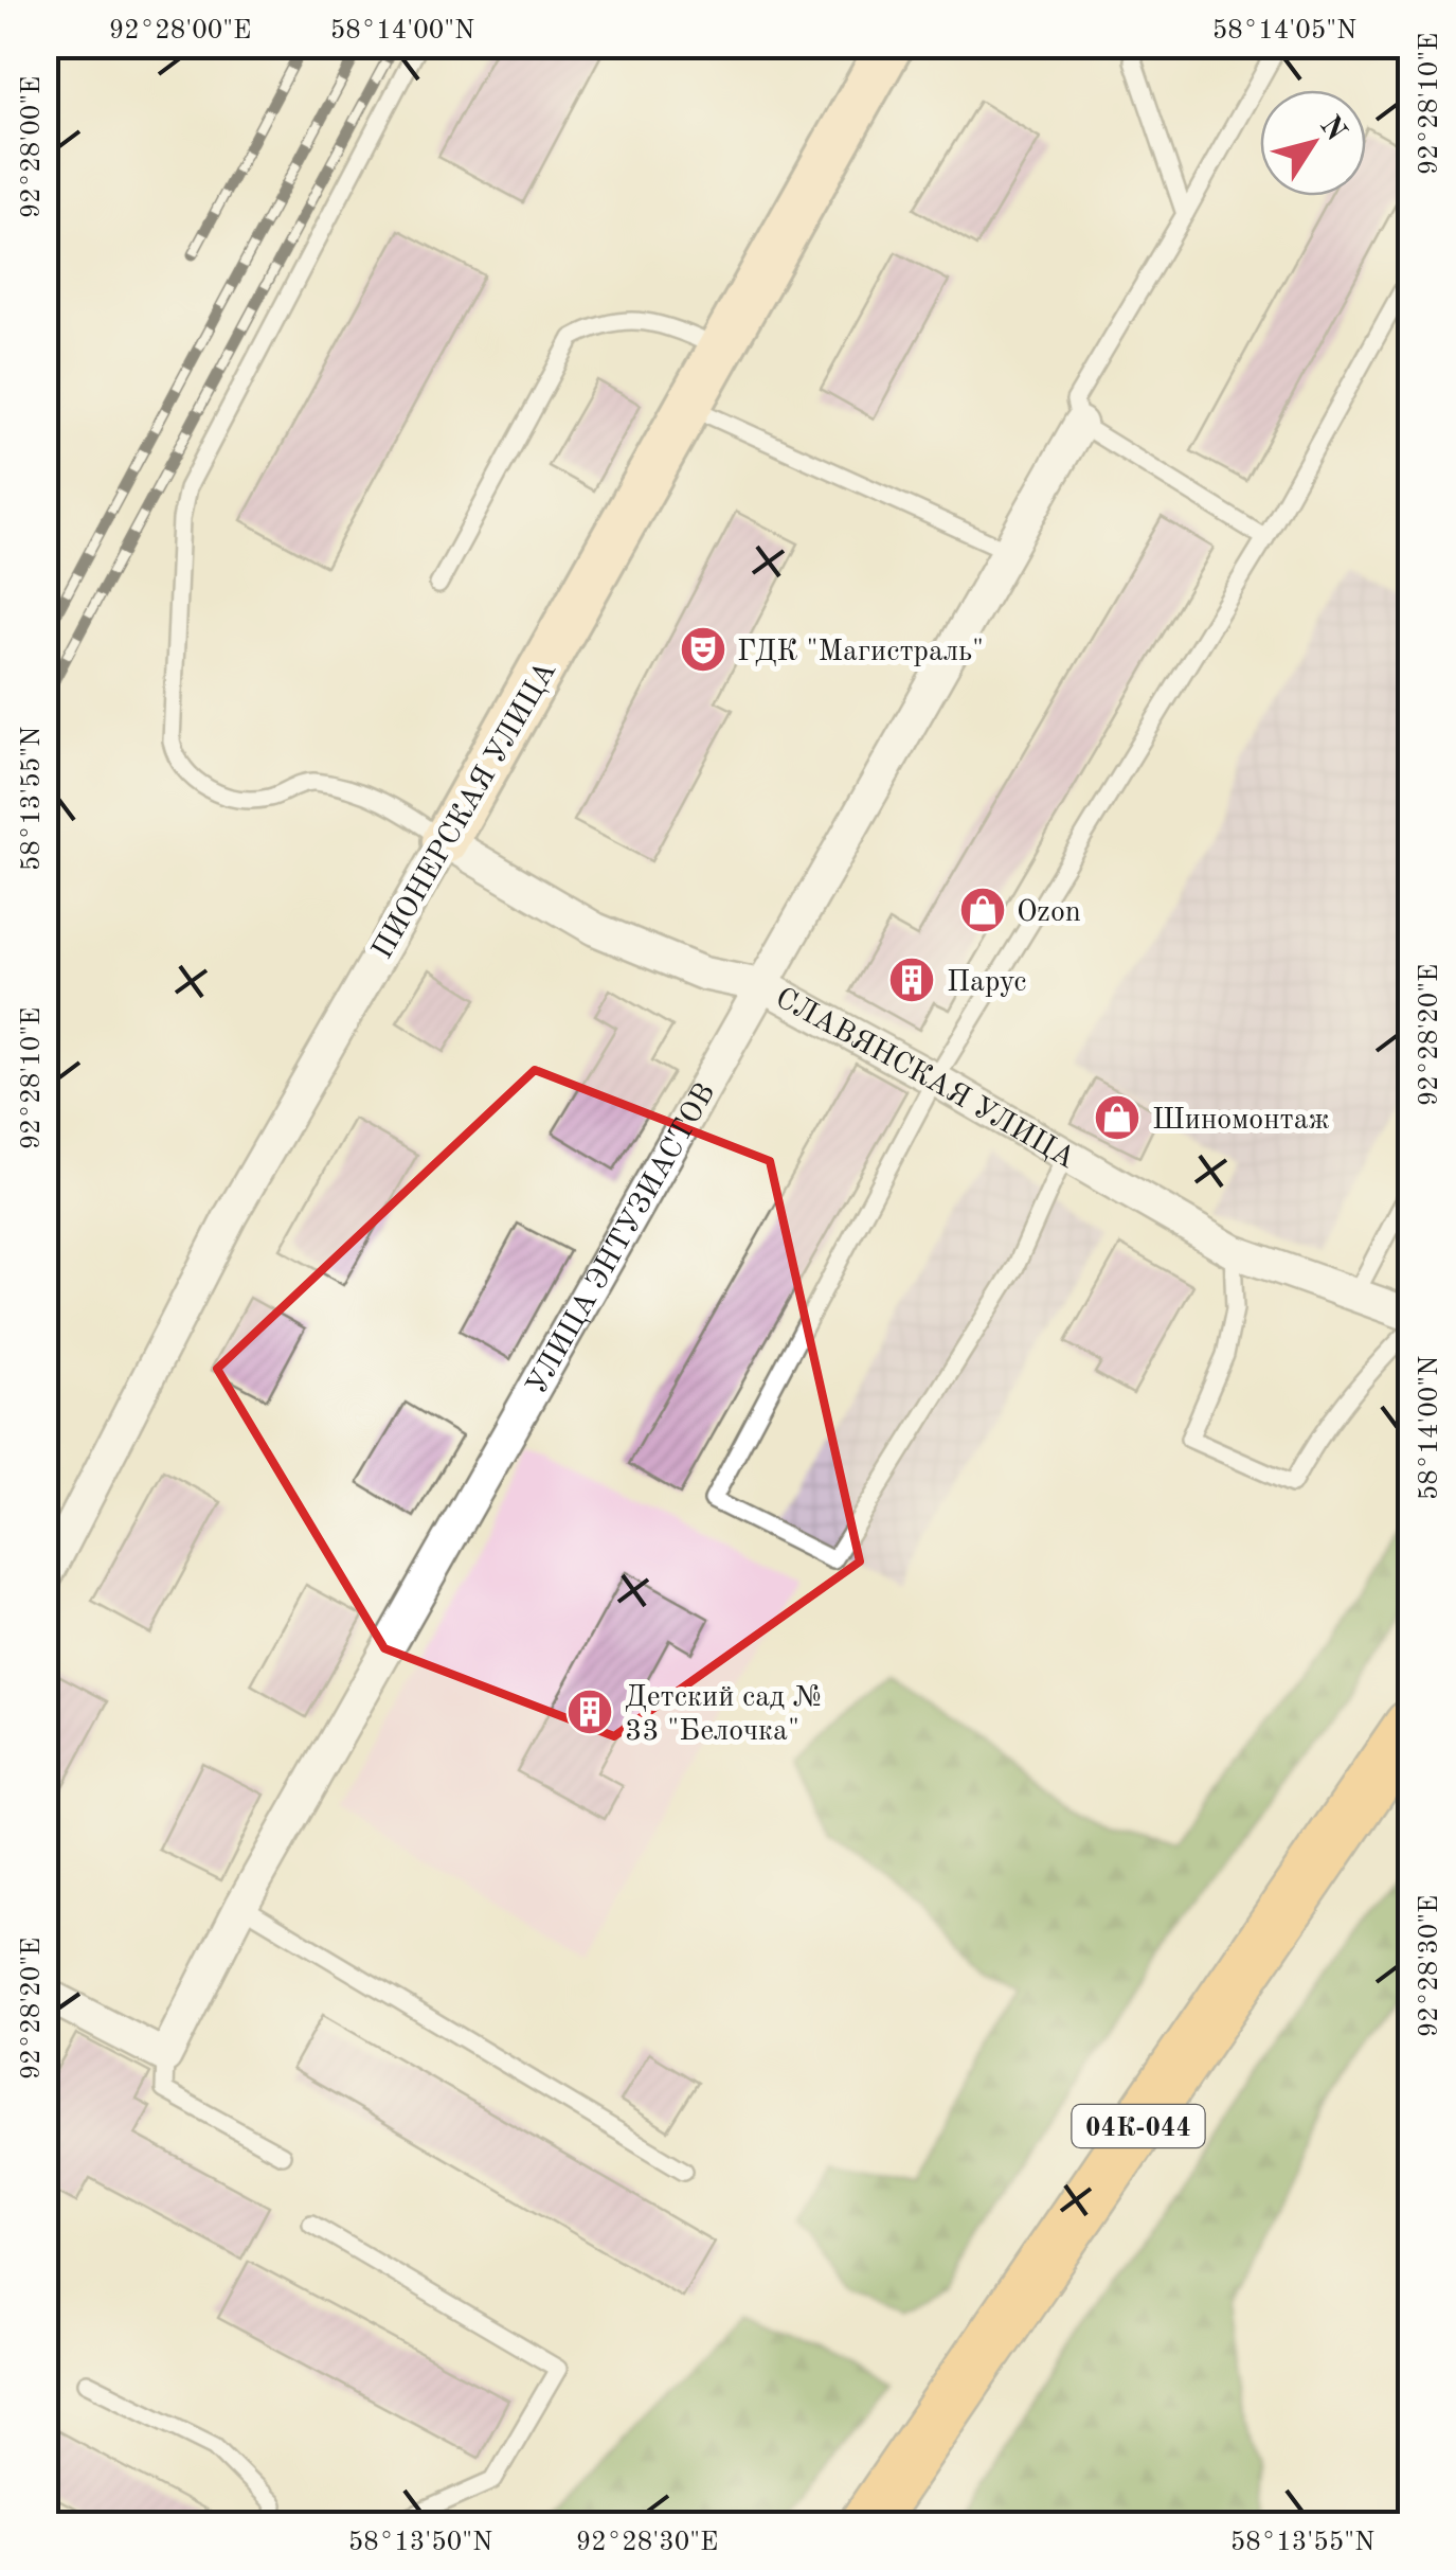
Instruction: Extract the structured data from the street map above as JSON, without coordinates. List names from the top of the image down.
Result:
{
  "streets": {
    "main road": ["04К-044"],
    "street": ["ПИОНЕРСКАЯ УЛИЦА", "СЛАВЯНСКАЯ УЛИЦА", "УЛИЦА ЭНТУЗИАСТОВ"]
  },
  "crossings": [
    ["ПИОНЕРСКАЯ УЛИЦА", "СЛАВЯНСКАЯ УЛИЦА"],
    ["СЛАВЯНСКАЯ УЛИЦА", "УЛИЦА ЭНТУЗИАСТОВ"]
  ],
  "places": {
    "theatre": ["ГДК \"Магистраль\""],
    "shop": ["Ozon", "Шиномонтаж"],
    "building": ["Парус", "Детский сад № 33 \"Белочка\""]
  },
  "north": "top right",
  "coordinates": [
    "92°28'00\"E",
    "58°14'00\"N",
    "58°14'05\"N",
    "92°28'10\"E",
    "58°13'55\"N",
    "92°28'20\"E",
    "92°28'30\"E",
    "58°13'50\"N"
  ]
}
